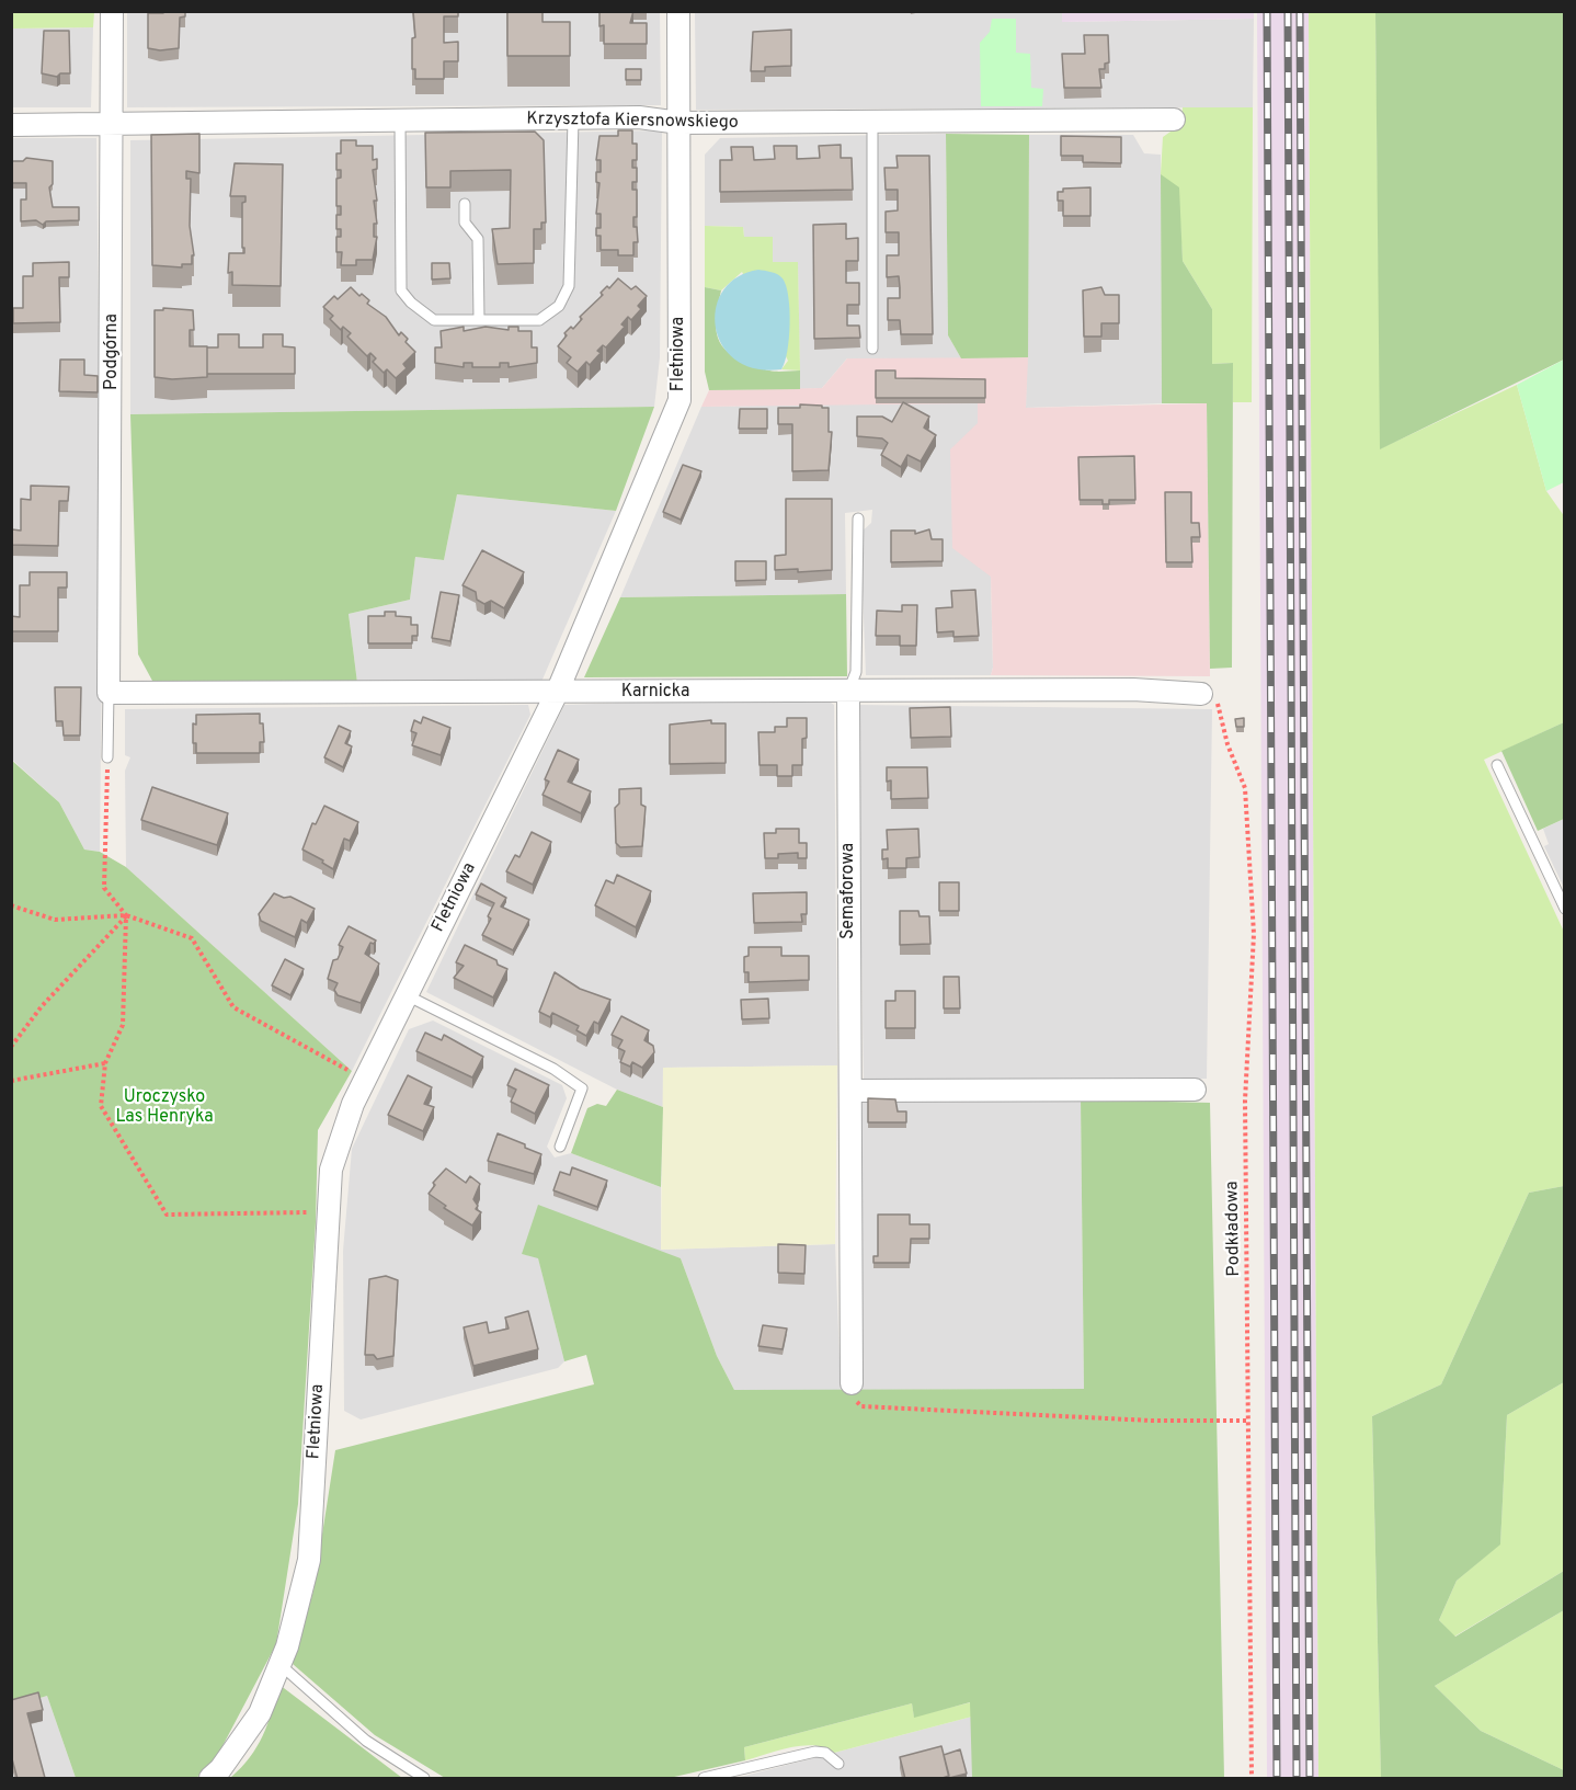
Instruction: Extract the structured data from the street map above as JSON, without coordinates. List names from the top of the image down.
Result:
{
  "streets": {
    "street": [
      "Krzysztofa Kiersnowskiego",
      "Podgórna",
      "Fletniowa",
      "Karnicka",
      "Semaforowa"
    ],
    "path": ["Podkładowa"]
  },
  "crossings": [
    ["Krzysztofa Kiersnowskiego", "Podgórna"],
    ["Krzysztofa Kiersnowskiego", "Fletniowa"],
    ["Podgórna", "Karnicka"],
    ["Fletniowa", "Karnicka"],
    ["Karnicka", "Semaforowa"],
    ["Karnicka", "Podkładowa"]
  ],
  "parks": ["Uroczysko Las Henryka"]
}
